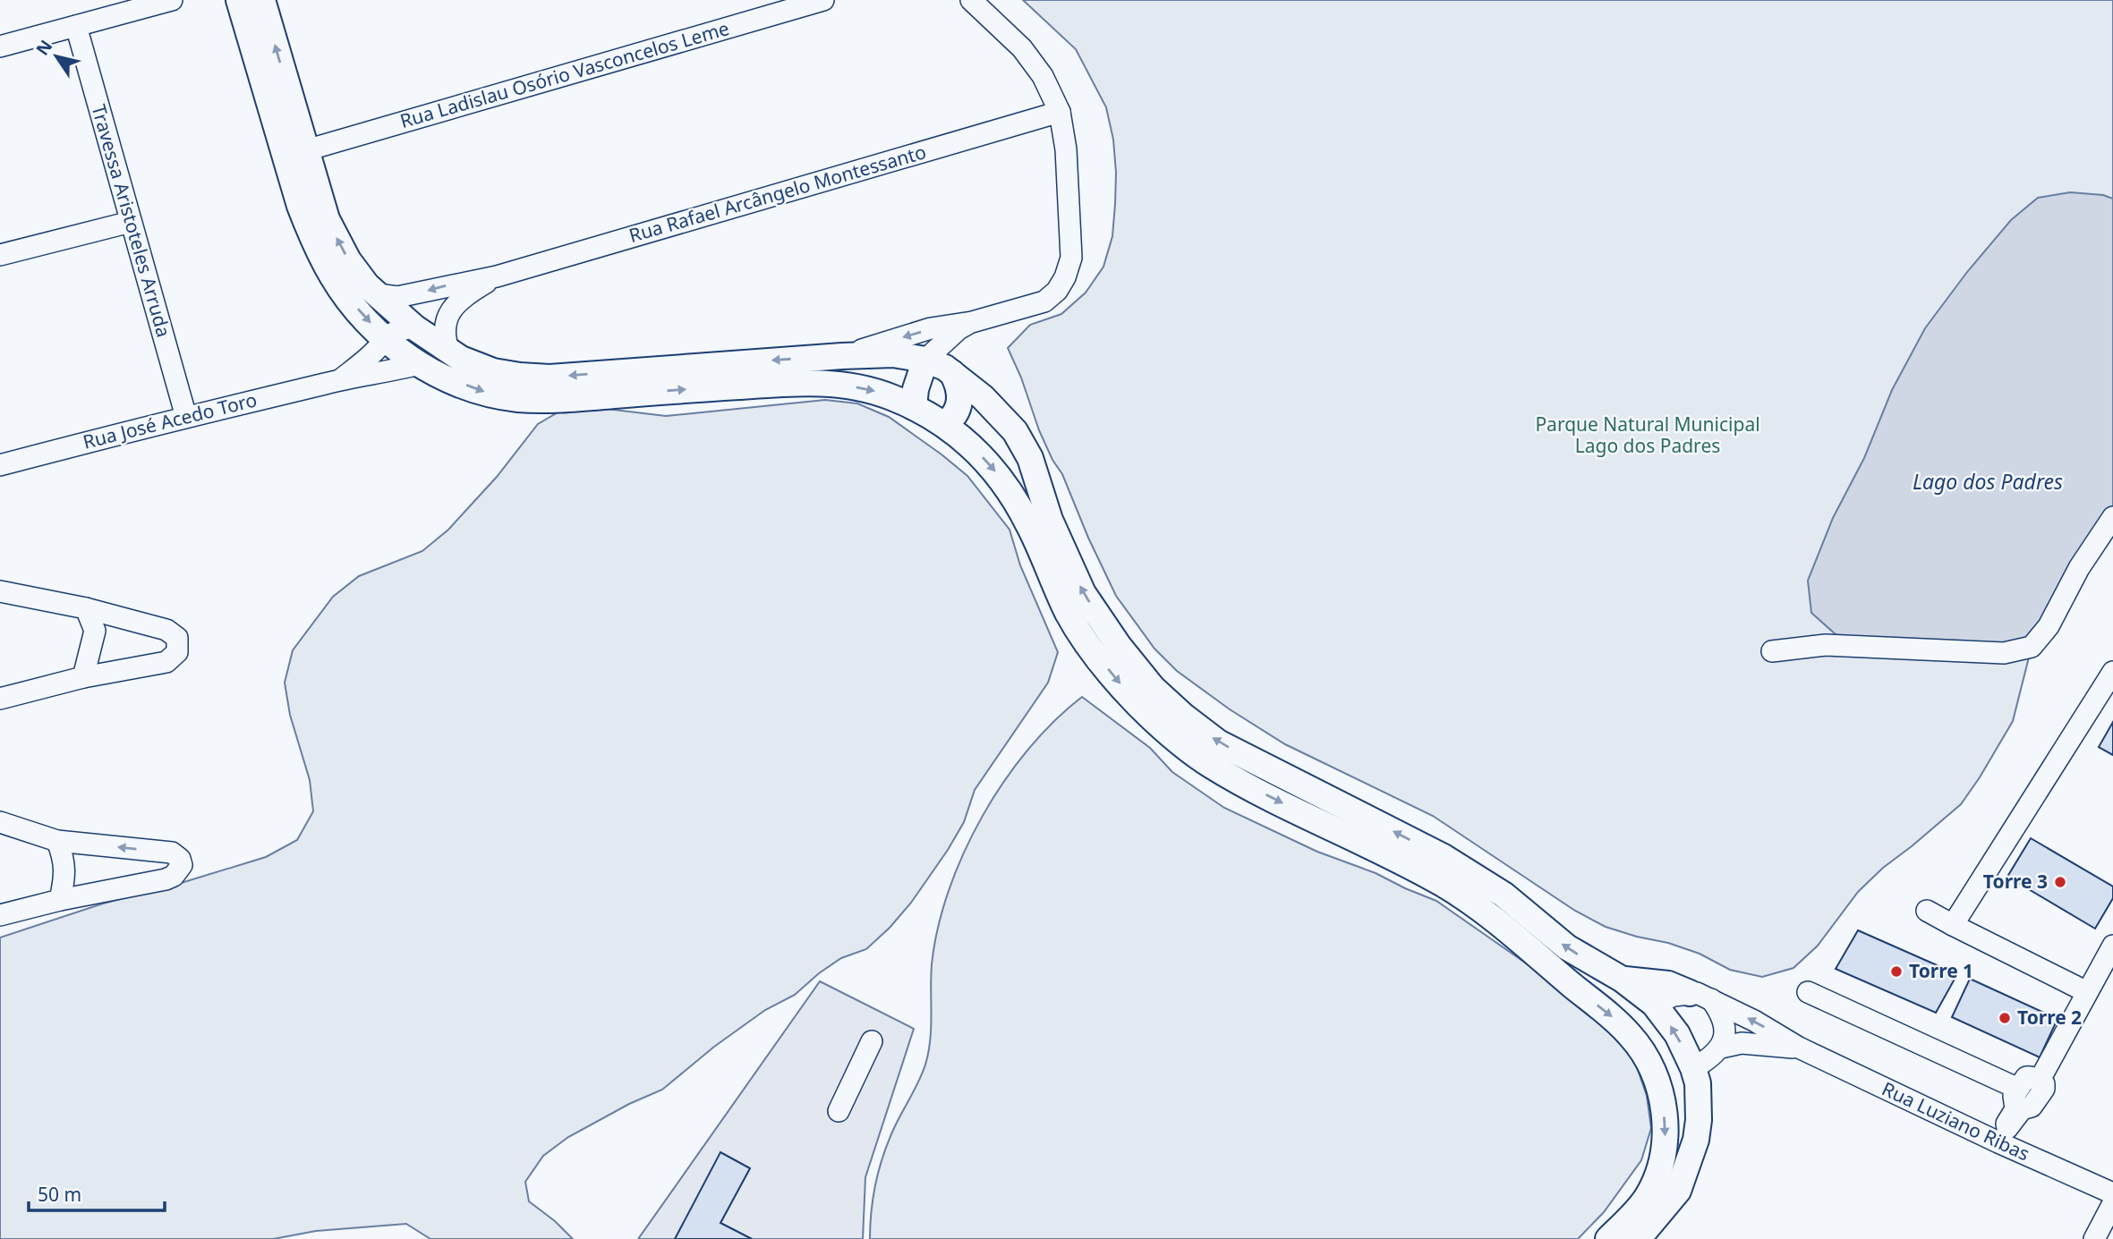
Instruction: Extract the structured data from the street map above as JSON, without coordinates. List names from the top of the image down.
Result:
{
  "streets": {
    "street": [
      "Rua Ladislau Osório Vasconcelos Leme",
      "Rua Rafael Arcângelo Montessanto",
      "Travessa Aristoteles Arruda",
      "Rua José Acedo Toro",
      "Rua Luziano Ribas"
    ]
  },
  "crossings": [
    ["Travessa Aristoteles Arruda", "Rua José Acedo Toro"]
  ],
  "water": ["Lago dos Padres"],
  "parks": ["Parque Natural Municipal Lago dos Padres"],
  "places": ["Torre 3", "Torre 1", "Torre 2"],
  "scale_bar": "50 m",
  "north": "top left"
}
